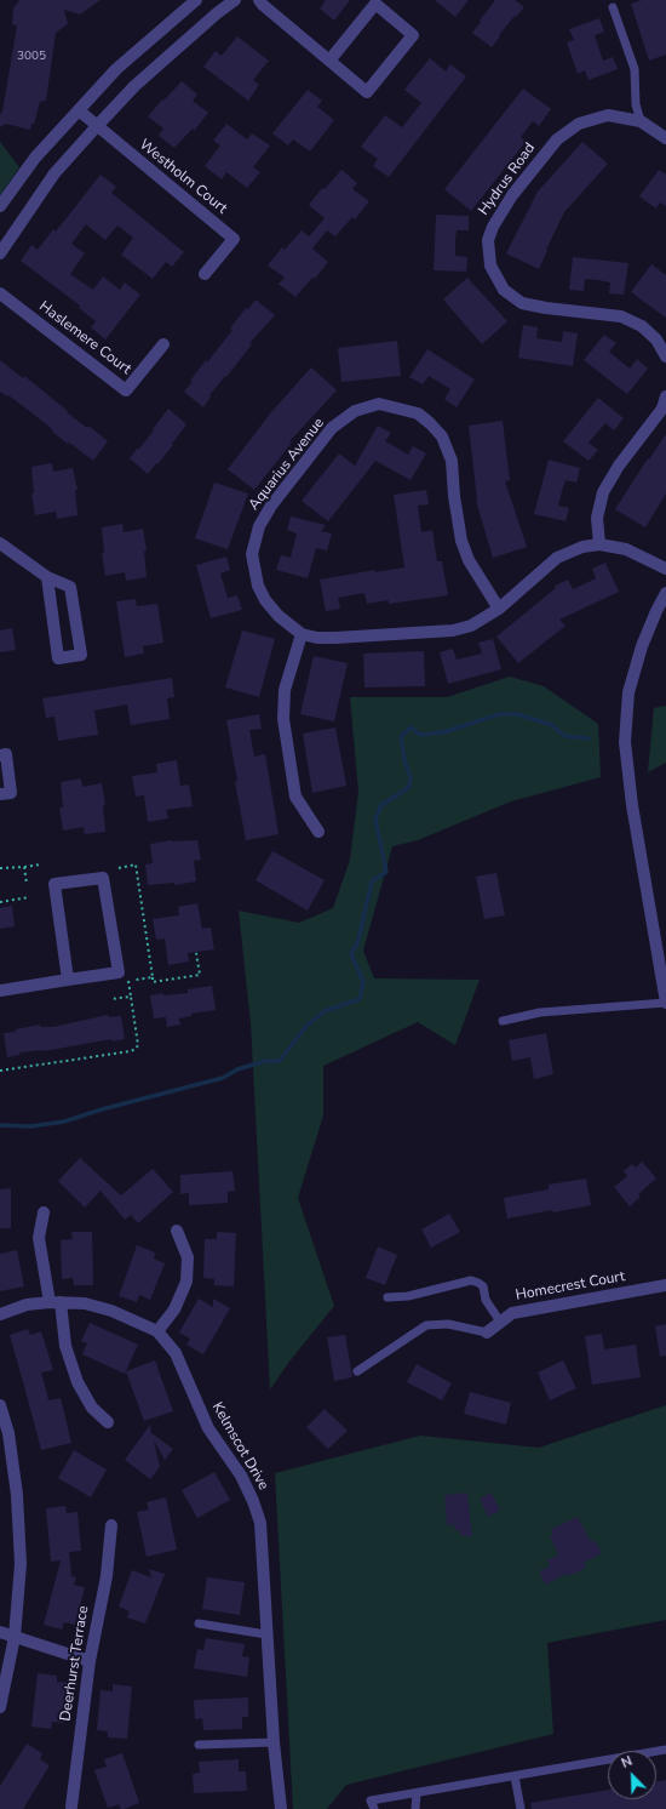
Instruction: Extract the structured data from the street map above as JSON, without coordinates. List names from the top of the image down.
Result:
{
  "streets": {
    "street": [
      "Westholm Court",
      "Hydrus Road",
      "Haslemere Court",
      "Aquarius Avenue",
      "Homecrest Court",
      "Kelmscot Drive",
      "Deerhurst Terrace"
    ]
  },
  "house_numbers": ["3005"],
  "north": "top left"
}
